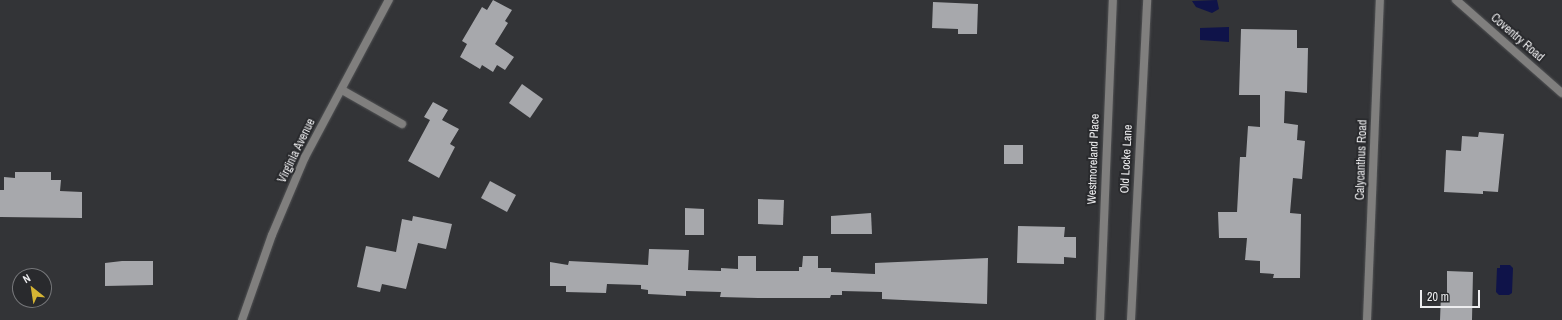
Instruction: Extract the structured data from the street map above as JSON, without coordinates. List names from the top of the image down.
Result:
{
  "streets": {
    "street": [
      "Coventry Road",
      "Virginia Avenue",
      "Westmoreland Place",
      "Old Locke Lane",
      "Calycanthus Road"
    ]
  },
  "scale_bar": "20 m",
  "north": "top left"
}
